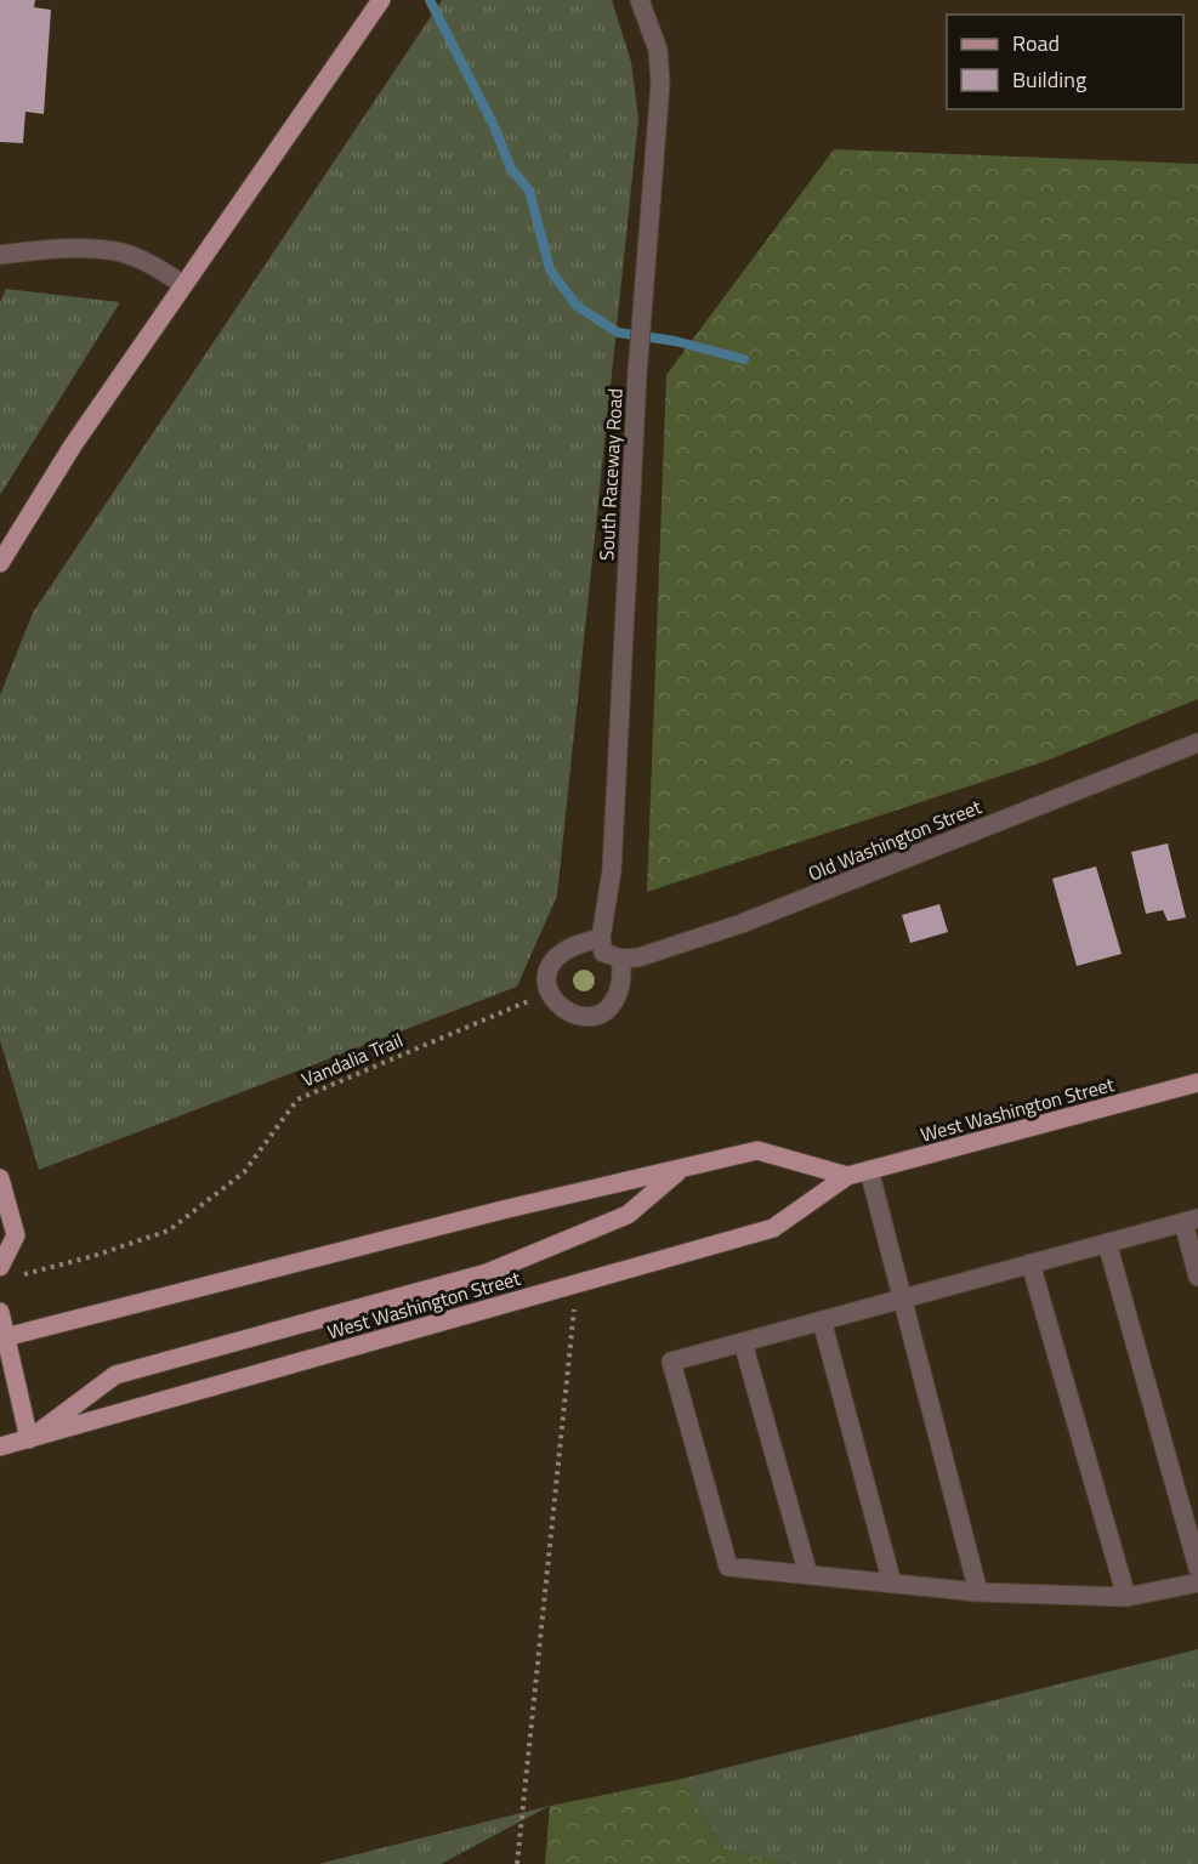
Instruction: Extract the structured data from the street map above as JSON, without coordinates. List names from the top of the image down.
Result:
{
  "streets": {
    "main road": ["West Washington Street"],
    "street": ["South Raceway Road", "Old Washington Street"],
    "path": ["Vandalia Trail"]
  },
  "crossings": [
    ["South Raceway Road", "Old Washington Street"],
    ["South Raceway Road", "Vandalia Trail"],
    ["Old Washington Street", "Vandalia Trail"]
  ],
  "legend": ["Road", "Building"]
}
